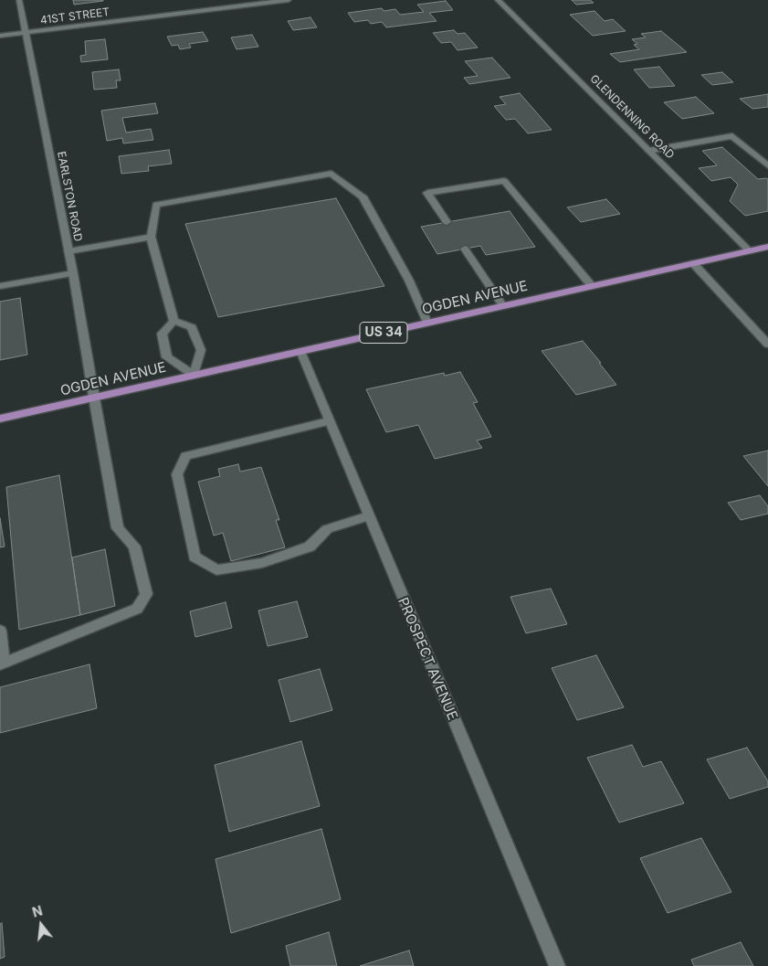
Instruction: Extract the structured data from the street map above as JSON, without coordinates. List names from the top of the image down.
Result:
{
  "streets": {
    "main road": ["OGDEN AVENUE", "US 34"],
    "street": [
      "41ST STREET",
      "GLENDENNING ROAD",
      "EARLSTON ROAD",
      "PROSPECT AVENUE"
    ]
  },
  "crossings": [
    ["41ST STREET", "EARLSTON ROAD"],
    ["GLENDENNING ROAD", "OGDEN AVENUE"],
    ["EARLSTON ROAD", "OGDEN AVENUE"],
    ["OGDEN AVENUE", "PROSPECT AVENUE"]
  ],
  "north": "top"
}
